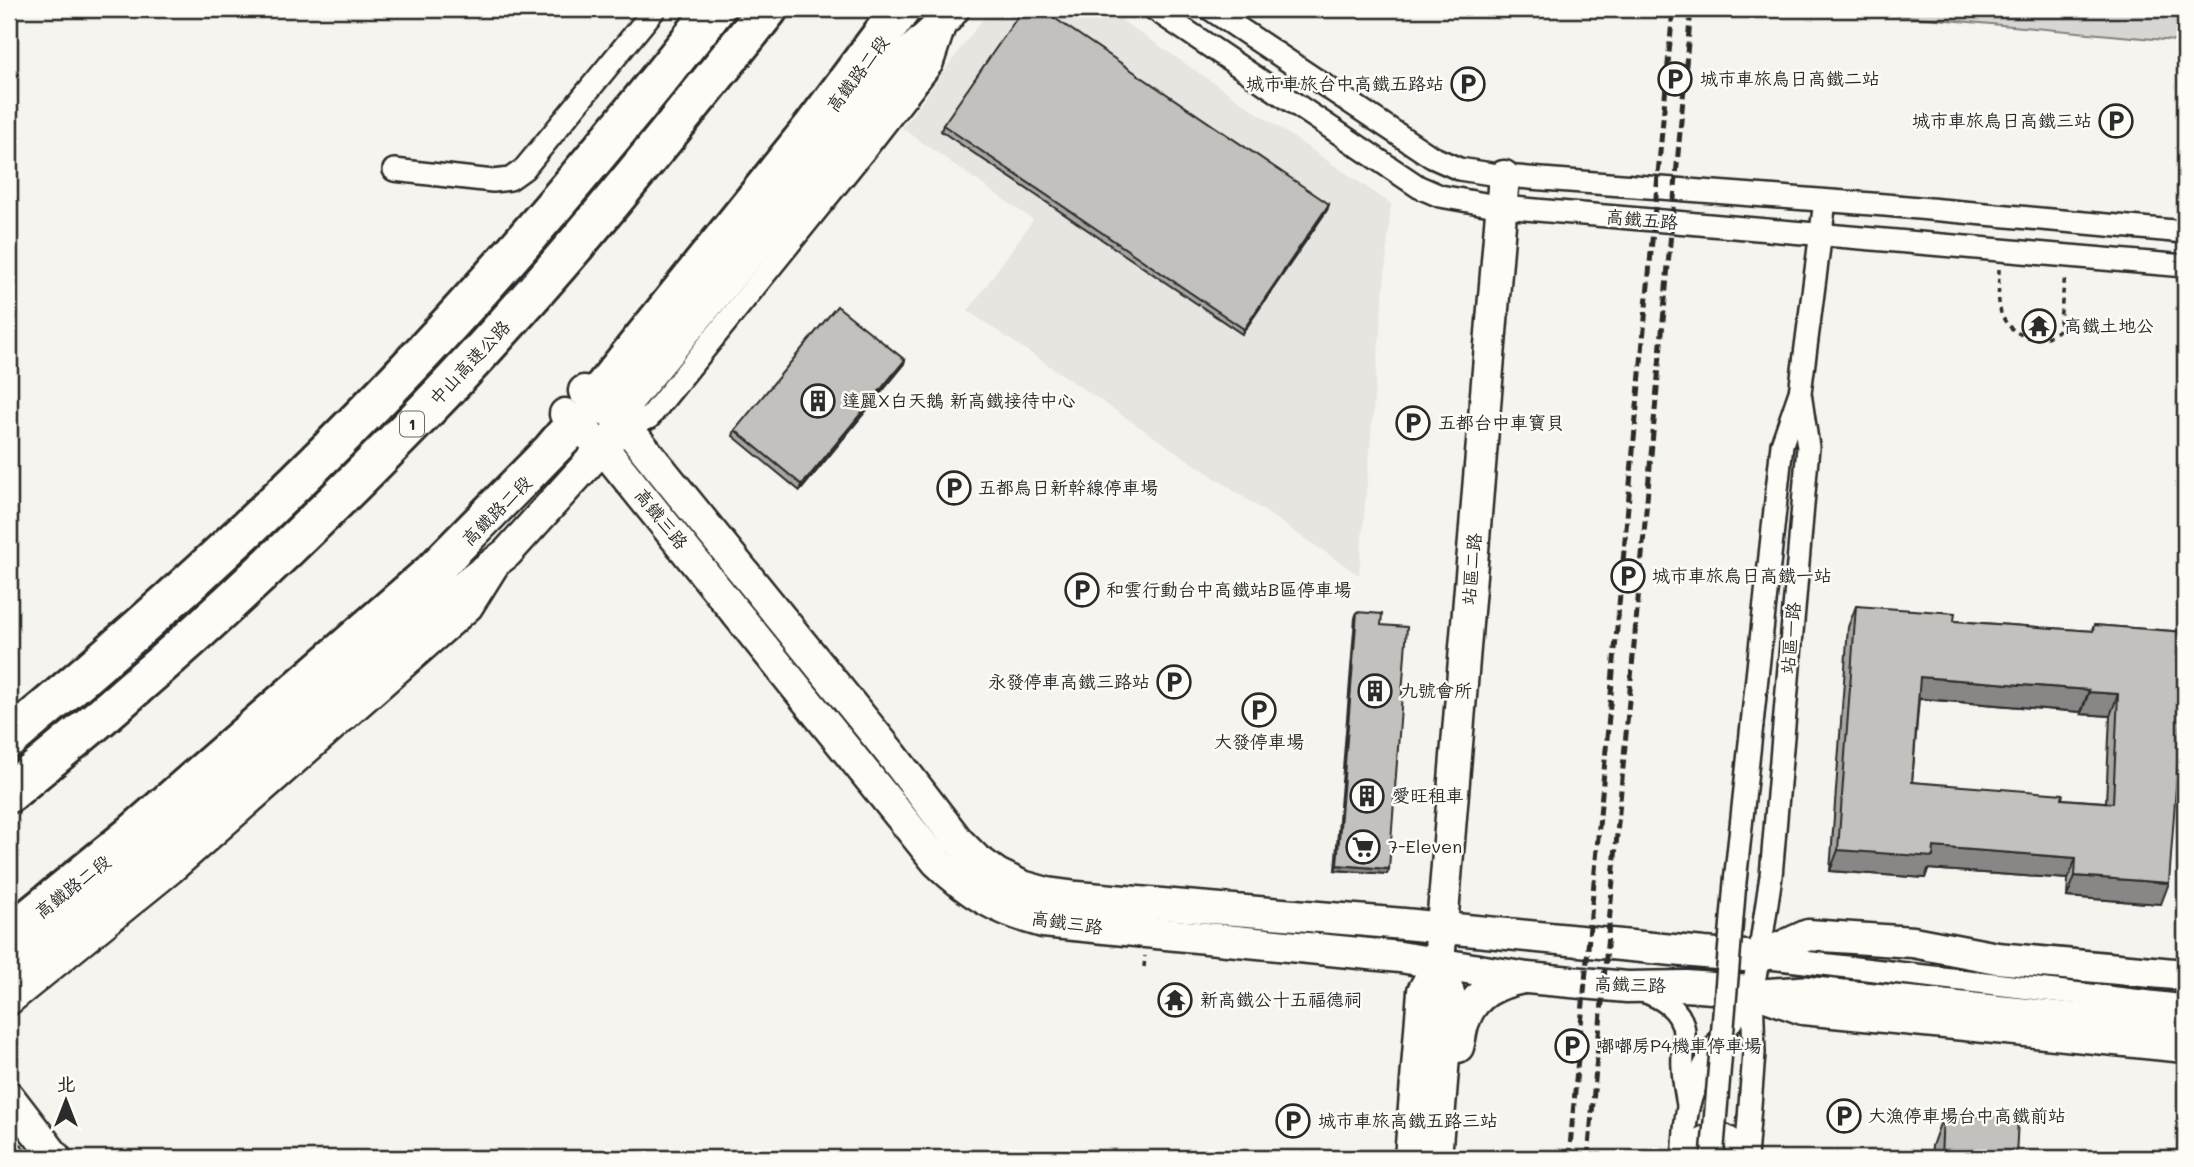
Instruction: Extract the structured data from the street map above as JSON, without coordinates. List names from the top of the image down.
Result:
{
  "streets": {
    "highway": ["中山高速公路", "1"],
    "street": [
      "高鐵路二段",
      "高鐵五路",
      "高鐵三路",
      "站區二路",
      "站區一路"
    ]
  },
  "crossings": [
    ["高鐵路二段", "高鐵三路"],
    ["高鐵五路", "站區二路"],
    ["高鐵五路", "站區一路"],
    ["高鐵三路", "站區二路"],
    ["高鐵三路", "站區一路"]
  ],
  "places": {
    "parking": [
      "城市車旅烏日高鐵二站",
      "城市車旅台中高鐵五路站",
      "城市車旅烏日高鐵三站",
      "五都台中車寶貝",
      "五都烏日新幹線停車場",
      "城市車旅烏日高鐵一站",
      "和雲行動台中高鐵站B區停車場",
      "永發停車高鐵三路站",
      "大發停車場",
      "嘟嘟房P4機車停車場",
      "大漁停車場台中高鐵前站",
      "城市車旅高鐵五路三站"
    ],
    "temple": ["高鐵土地公", "新高鐵公十五福德祠"],
    "building": ["達麗X白天鵝 新高鐵接待中心", "九號會所", "愛旺租車"],
    "supermarket": ["7-Eleven"]
  },
  "north": "top"
}
